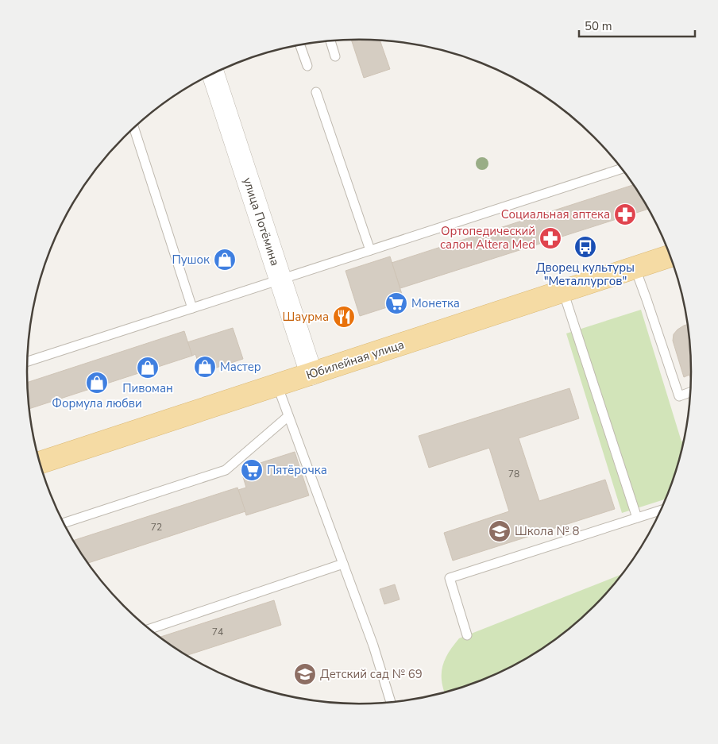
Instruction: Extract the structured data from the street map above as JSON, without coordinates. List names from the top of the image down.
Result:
{
  "streets": {
    "main road": ["Юбилейная улица"],
    "street": ["улица Потёмина"]
  },
  "crossings": [
    ["улица Потёмина", "Юбилейная улица"]
  ],
  "places": {
    "pharmacy": ["Социальная аптека", "Ортопедический салон Altera Med"],
    "bus stop": ["Дворец культуры \"Металлургов\""],
    "shop": [
      "Пушок",
      "Мастер",
      "Пивоман",
      "Формула любви"
    ],
    "supermarket": ["Монетка", "Пятёрочка"],
    "restaurant": ["Шаурма"],
    "school or university": ["Школа № 8", "Детский сад № 69"]
  },
  "house_numbers": ["78", "72", "74"],
  "scale_bar": "50 m"
}
